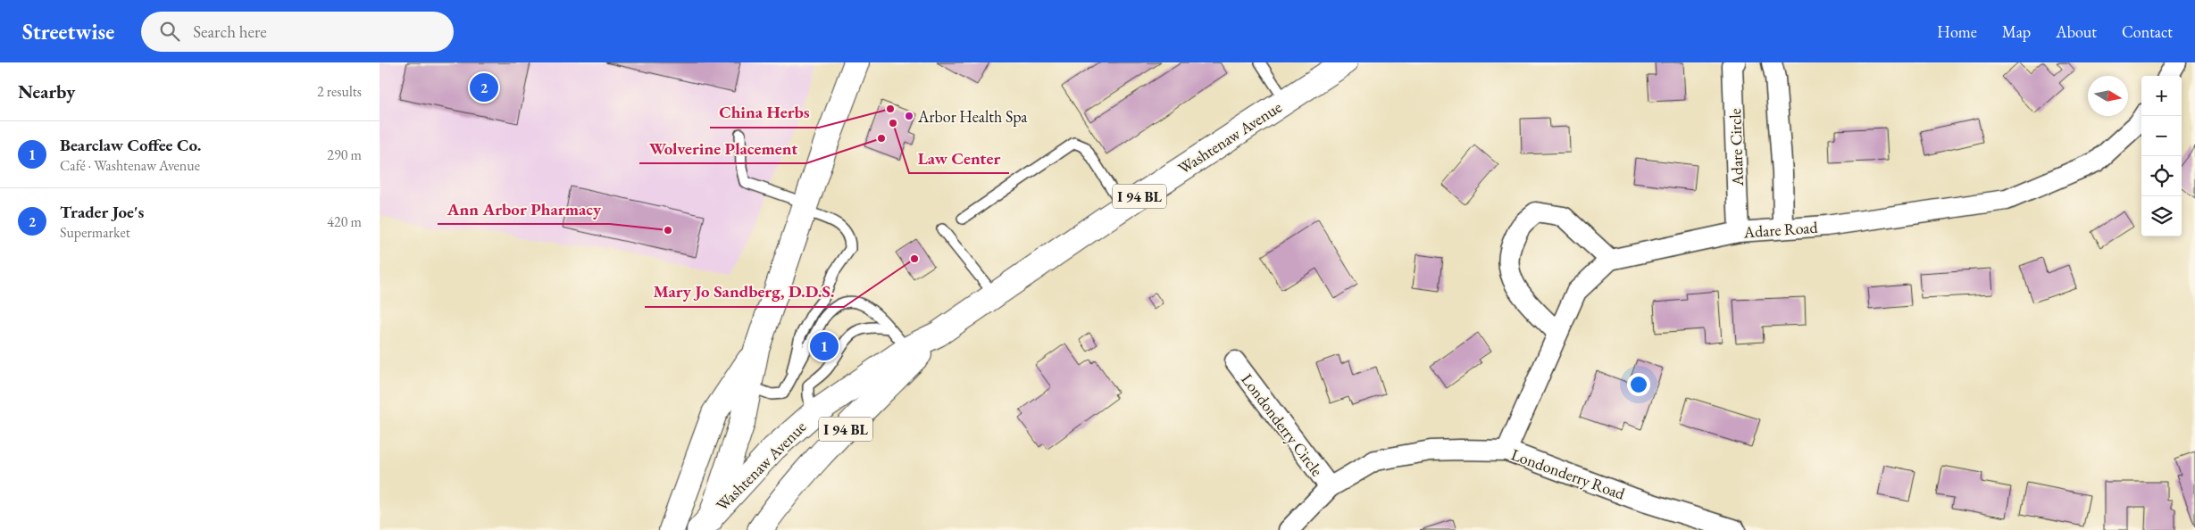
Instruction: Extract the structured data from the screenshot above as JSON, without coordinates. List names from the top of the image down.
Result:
{
  "streets": {
    "main road": ["Washtenaw Avenue", "I 94 BL"],
    "street": [
      "Adare Circle",
      "Adare Road",
      "Londonderry Circle",
      "Londonderry Road"
    ]
  },
  "crossings": [
    ["Adare Circle", "Adare Road"],
    ["Londonderry Circle", "Londonderry Road"]
  ],
  "places": [
    "China Herbs",
    "Arbor Health Spa",
    "Law Center",
    "Wolverine Placement",
    "Ann Arbor Pharmacy",
    "Mary Jo Sandberg, D.D.S."
  ],
  "north": "right",
  "page": {
    "header": "Streetwise",
    "search": "Search here",
    "nav": [
      "Home",
      "Map",
      "About",
      "Contact"
    ],
    "heading": ["Nearby", "2 results"],
    "pins": ["2", "1"],
    "map_buttons": ["+", "−"],
    "list": [
      {
        "mark": "1",
        "name": "Bearclaw Coffee Co.",
        "note": "Café · Washtenaw Avenue",
        "value": "290 m"
      },
      {
        "mark": "2",
        "name": "Trader Joe's",
        "note": "Supermarket",
        "value": "420 m"
      }
    ]
  }
}
